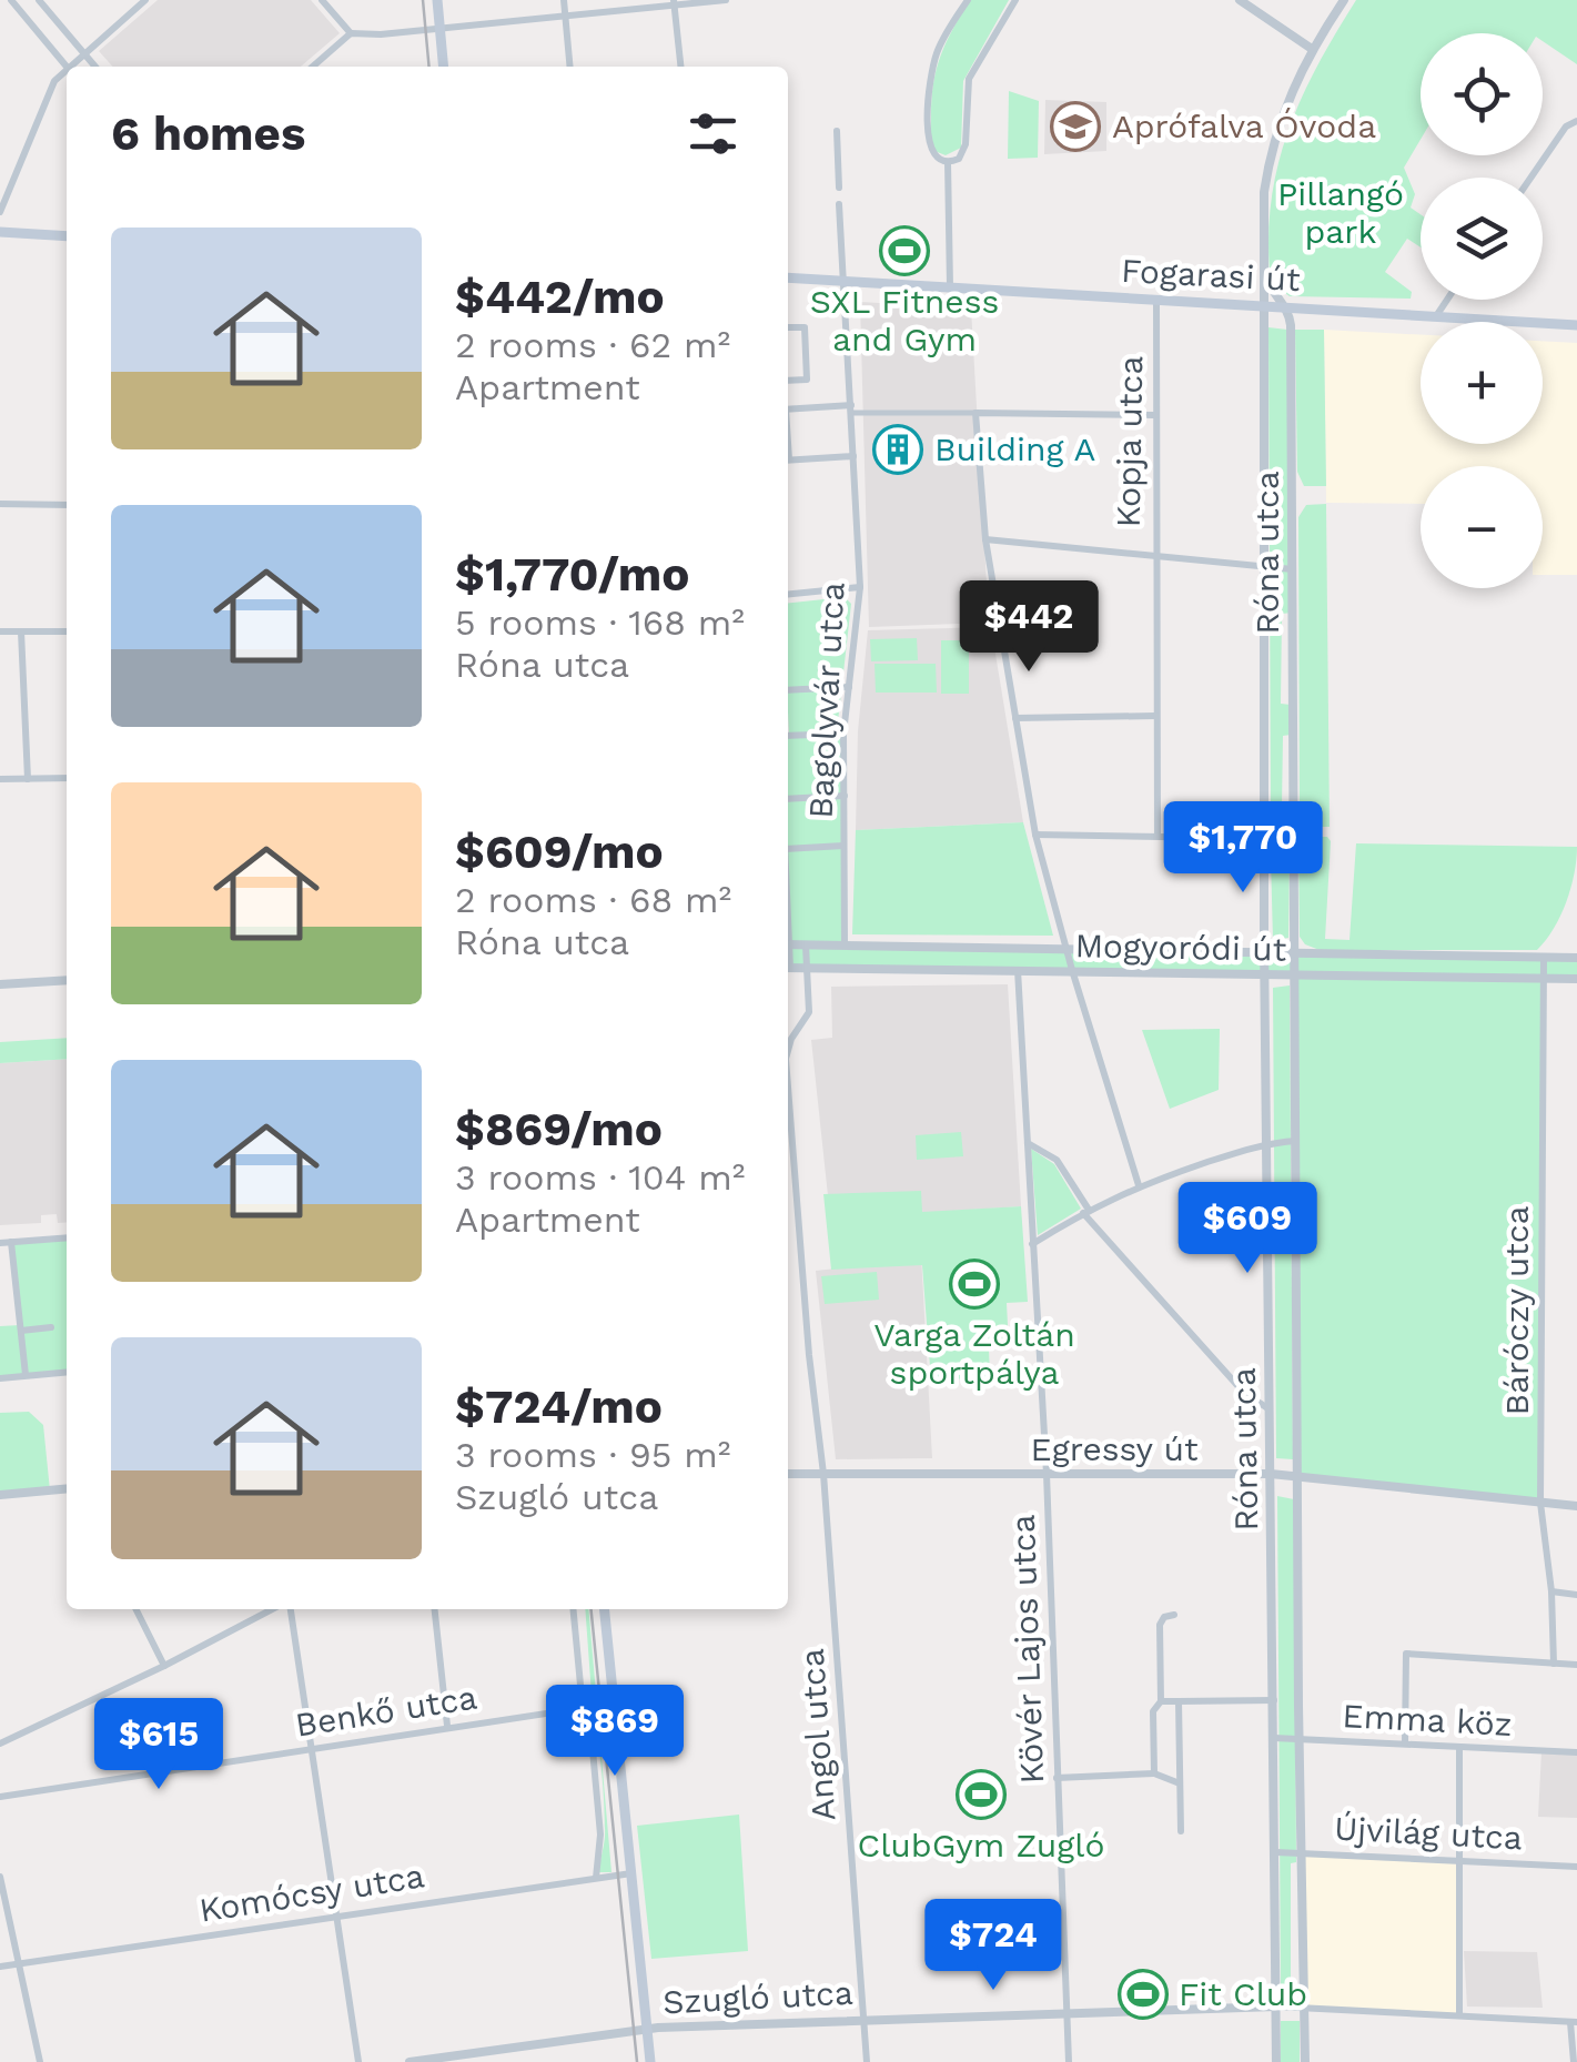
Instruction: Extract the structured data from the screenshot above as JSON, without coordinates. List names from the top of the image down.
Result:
{
  "streets": {
    "main road": ["Fogarasi út"],
    "street": [
      "Kopja utca",
      "Róna utca",
      "Bagolyvár utca",
      "Mogyoródi út",
      "Báróczy utca",
      "Egressy út",
      "Kövér Lajos utca",
      "Benkő utca",
      "Emma köz",
      "Angol utca",
      "Újvilág utca",
      "Komócsy utca",
      "Szugló utca"
    ]
  },
  "crossings": [
    ["Fogarasi út", "Kopja utca"],
    ["Fogarasi út", "Róna utca"],
    ["Fogarasi út", "Bagolyvár utca"],
    ["Róna utca", "Mogyoródi út"],
    ["Róna utca", "Egressy út"],
    ["Róna utca", "Emma köz"],
    ["Róna utca", "Újvilág utca"],
    ["Róna utca", "Szugló utca"],
    ["Bagolyvár utca", "Mogyoródi út"],
    ["Mogyoródi út", "Báróczy utca"],
    ["Mogyoródi út", "Kövér Lajos utca"],
    ["Mogyoródi út", "Angol utca"],
    ["Báróczy utca", "Egressy út"],
    ["Egressy út", "Kövér Lajos utca"],
    ["Egressy út", "Angol utca"],
    ["Kövér Lajos utca", "Szugló utca"],
    ["Angol utca", "Szugló utca"]
  ],
  "parks": ["Pillangó park"],
  "places": {
    "school or university": ["Aprófalva Óvoda"],
    "sports": [
      "SXL Fitness and Gym",
      "Varga Zoltán sportpálya",
      "ClubGym Zugló",
      "Fit Club"
    ],
    "building": ["Building A"]
  },
  "page": {
    "map_buttons": ["+", "−"],
    "heading": "6 homes",
    "list": [
      {
        "name": "$442/mo",
        "note": "2 rooms · 62 m² · Apartment"
      },
      {
        "name": "$1,770/mo",
        "note": "5 rooms · 168 m² · Róna utca"
      },
      {
        "name": "$609/mo",
        "note": "2 rooms · 68 m² · Róna utca"
      },
      {
        "name": "$869/mo",
        "note": "3 rooms · 104 m² · Apartment"
      },
      {
        "name": "$724/mo",
        "note": "3 rooms · 95 m² · Szugló utca"
      }
    ],
    "price": [
      "$442",
      "$1,770",
      "$609",
      "$869",
      "$615",
      "$724"
    ]
  }
}
